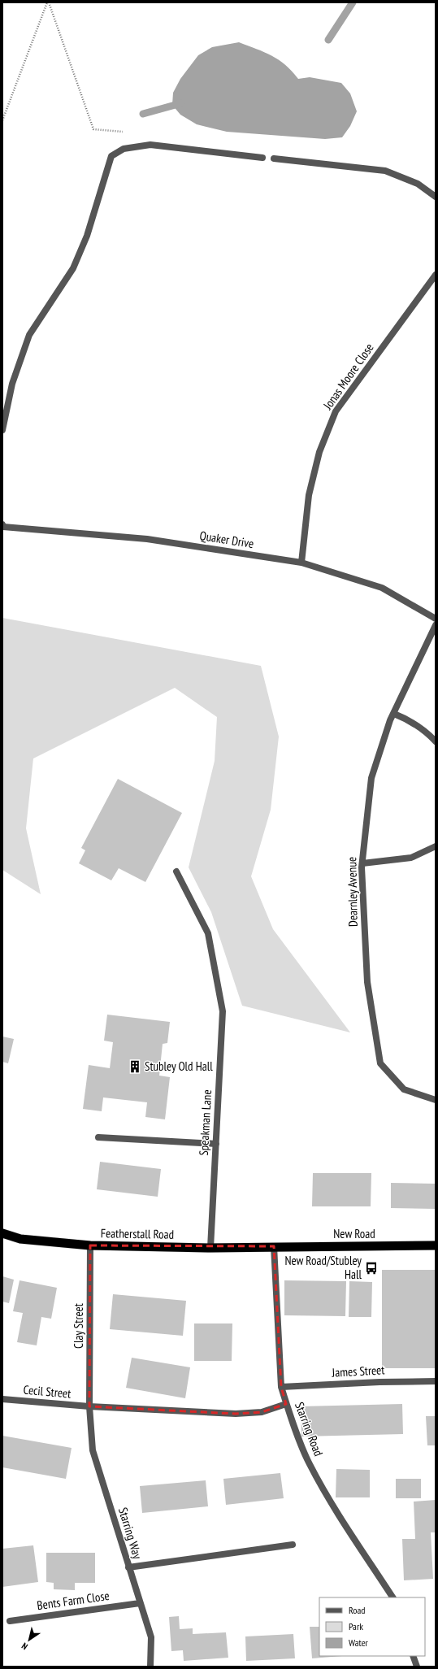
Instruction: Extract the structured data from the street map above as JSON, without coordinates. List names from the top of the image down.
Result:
{
  "streets": {
    "highway": ["Featherstall Road", "New Road"],
    "street": [
      "Jonas Moore Close",
      "Quaker Drive",
      "Dearnley Avenue",
      "Speakman Lane",
      "Clay Street",
      "James Street",
      "Cecil Street",
      "Starring Road",
      "Starring Way",
      "Bents Farm Close"
    ]
  },
  "crossings": [
    ["Jonas Moore Close", "Quaker Drive"],
    ["Speakman Lane", "Featherstall Road"],
    ["Featherstall Road", "New Road"],
    ["Featherstall Road", "Clay Street"],
    ["Featherstall Road", "Starring Road"],
    ["New Road", "Starring Road"],
    ["Clay Street", "Cecil Street"],
    ["Clay Street", "Starring Way"],
    ["James Street", "Starring Road"],
    ["Cecil Street", "Starring Road"],
    ["Cecil Street", "Starring Way"],
    ["Starring Way", "Bents Farm Close"]
  ],
  "places": {
    "building": ["Stubley Old Hall"],
    "bus stop": ["New Road/Stubley Hall"]
  },
  "legend": ["Road", "Park", "Water"],
  "north": "bottom left"
}
